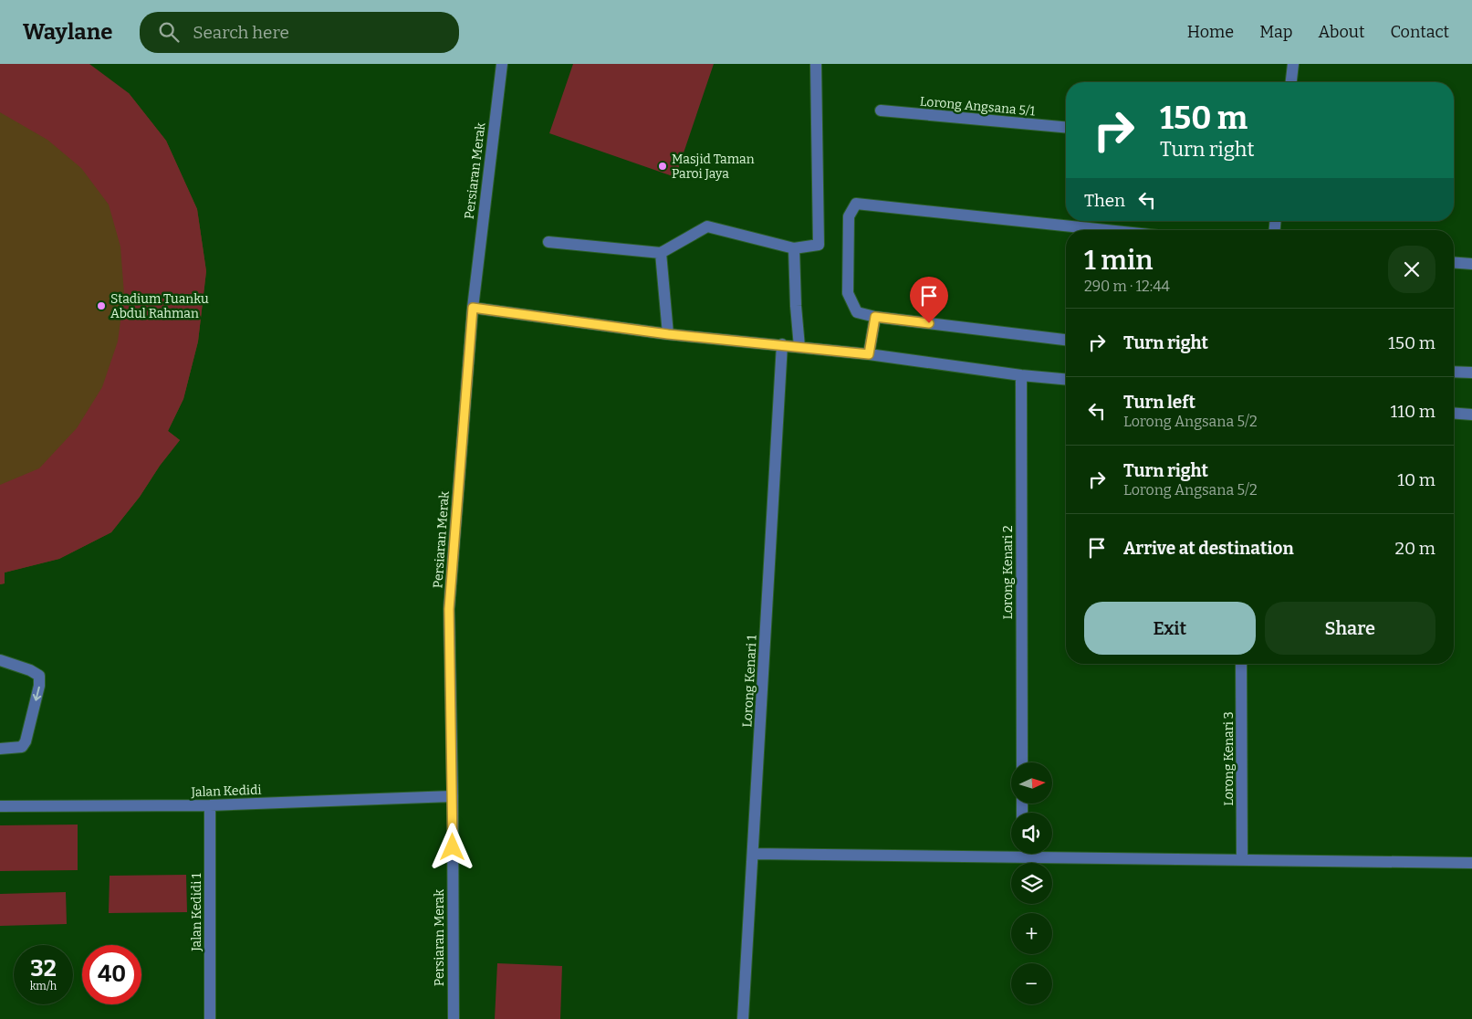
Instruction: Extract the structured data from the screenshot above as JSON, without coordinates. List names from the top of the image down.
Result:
{
  "streets": {
    "street": [
      "Lorong Angsana 5/1",
      "Persiaran Merak",
      "Lorong Kenari 2",
      "Lorong Kenari 1",
      "Lorong Kenari 3",
      "Jalan Kedidi",
      "Jalan Kedidi 1"
    ]
  },
  "crossings": [
    ["Persiaran Merak", "Jalan Kedidi"],
    ["Jalan Kedidi", "Jalan Kedidi 1"]
  ],
  "places": ["Masjid Taman Paroi Jaya", "Stadium Tuanku Abdul Rahman"],
  "north": "right",
  "page": {
    "header": "Waylane",
    "search": "Search here",
    "nav": [
      "Home",
      "Map",
      "About",
      "Contact"
    ],
    "turn": ["150 m", "Turn right"],
    "then": "Then",
    "heading": ["1 min", "290 m · 12:44"],
    "list": [
      {
        "name": "Turn right",
        "value": "150 m"
      },
      {
        "name": "Turn left",
        "note": "Lorong Angsana 5/2",
        "value": "110 m"
      },
      {
        "name": "Turn right",
        "note": "Lorong Angsana 5/2",
        "value": "10 m"
      },
      {
        "name": "Arrive at destination",
        "value": "20 m"
      }
    ],
    "buttons": ["Exit", "Share"],
    "map_buttons": ["+", "−"],
    "speed": "32 km/h",
    "limit": "40"
  }
}
